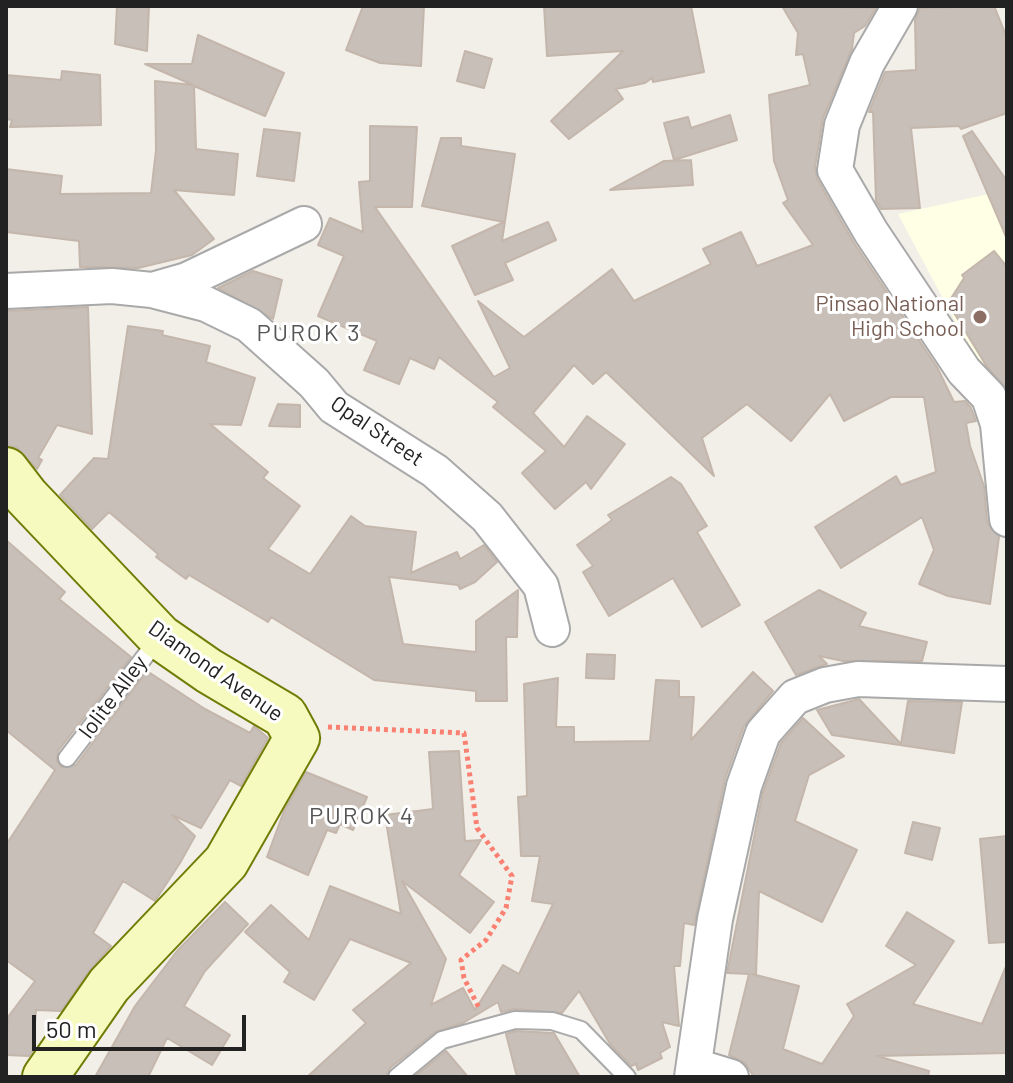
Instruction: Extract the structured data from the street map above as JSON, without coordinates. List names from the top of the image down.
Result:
{
  "streets": {
    "street": ["Opal Street", "Diamond Avenue"],
    "lane": ["Iolite Alley"]
  },
  "crossings": [
    ["Diamond Avenue", "Iolite Alley"]
  ],
  "districts": ["PUROK 3", "PUROK 4"],
  "places": ["Pinsao National High School"],
  "scale_bar": "50 m"
}
